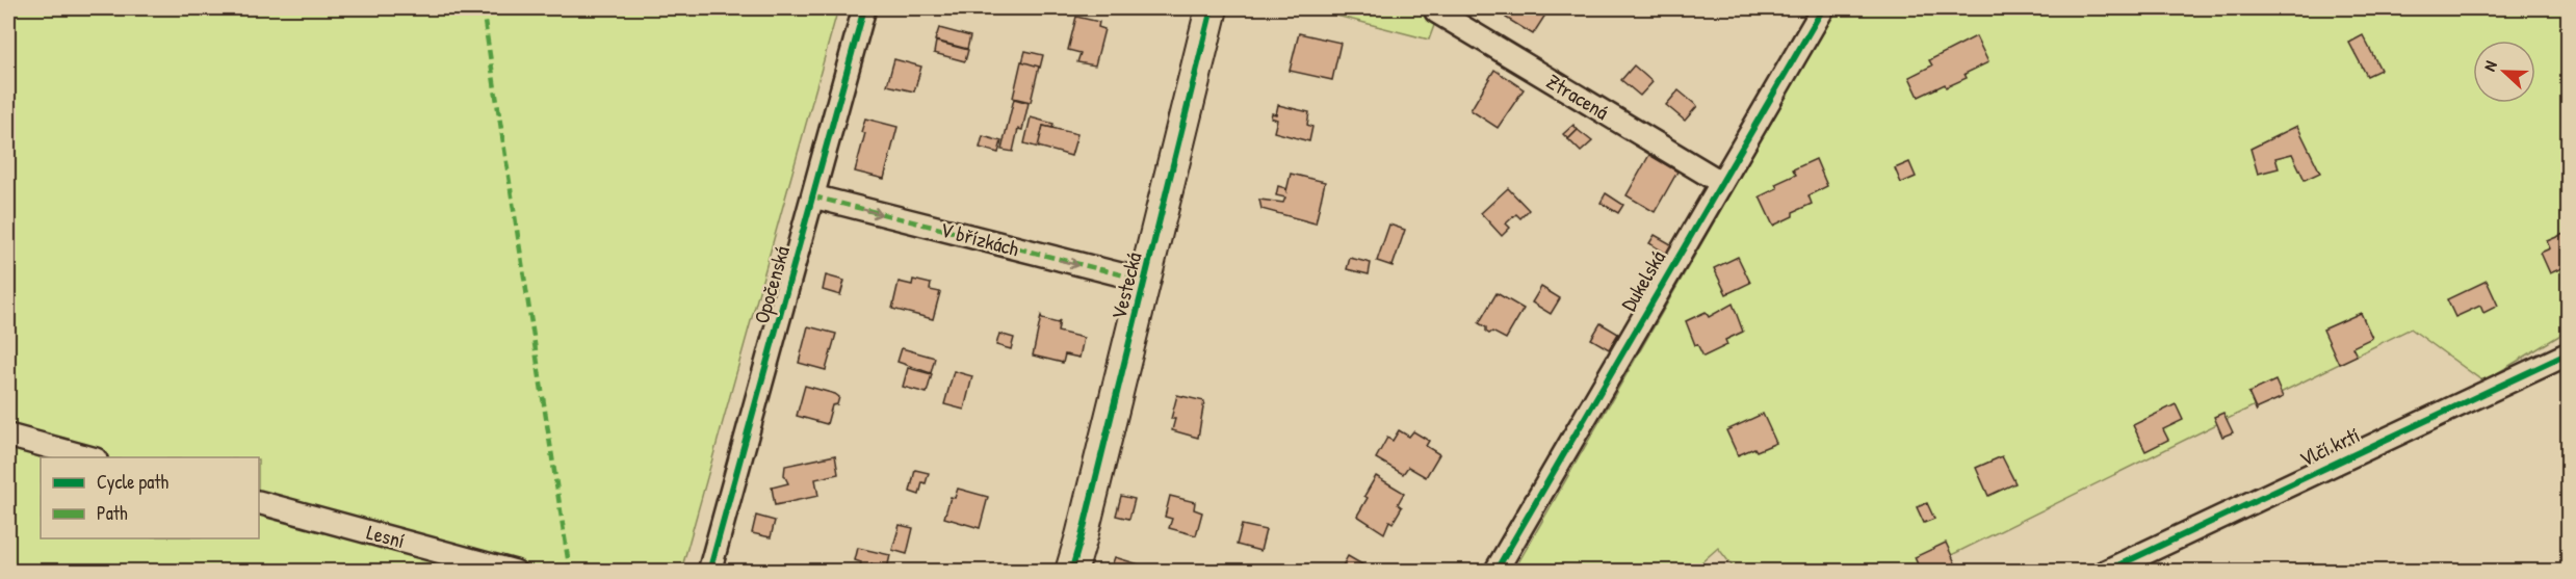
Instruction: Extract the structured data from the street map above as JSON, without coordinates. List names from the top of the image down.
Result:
{
  "streets": {
    "street": [
      "Ztracená",
      "V břízkách",
      "Dukelská",
      "Opočenská",
      "Vestecká",
      "Vlčí krtí",
      "Lesní"
    ]
  },
  "crossings": [
    ["Ztracená", "Dukelská"],
    ["V břízkách", "Opočenská"],
    ["V břízkách", "Vestecká"]
  ],
  "one_way": ["V břízkách"],
  "legend": ["Cycle path", "Path"],
  "north": "left"
}
